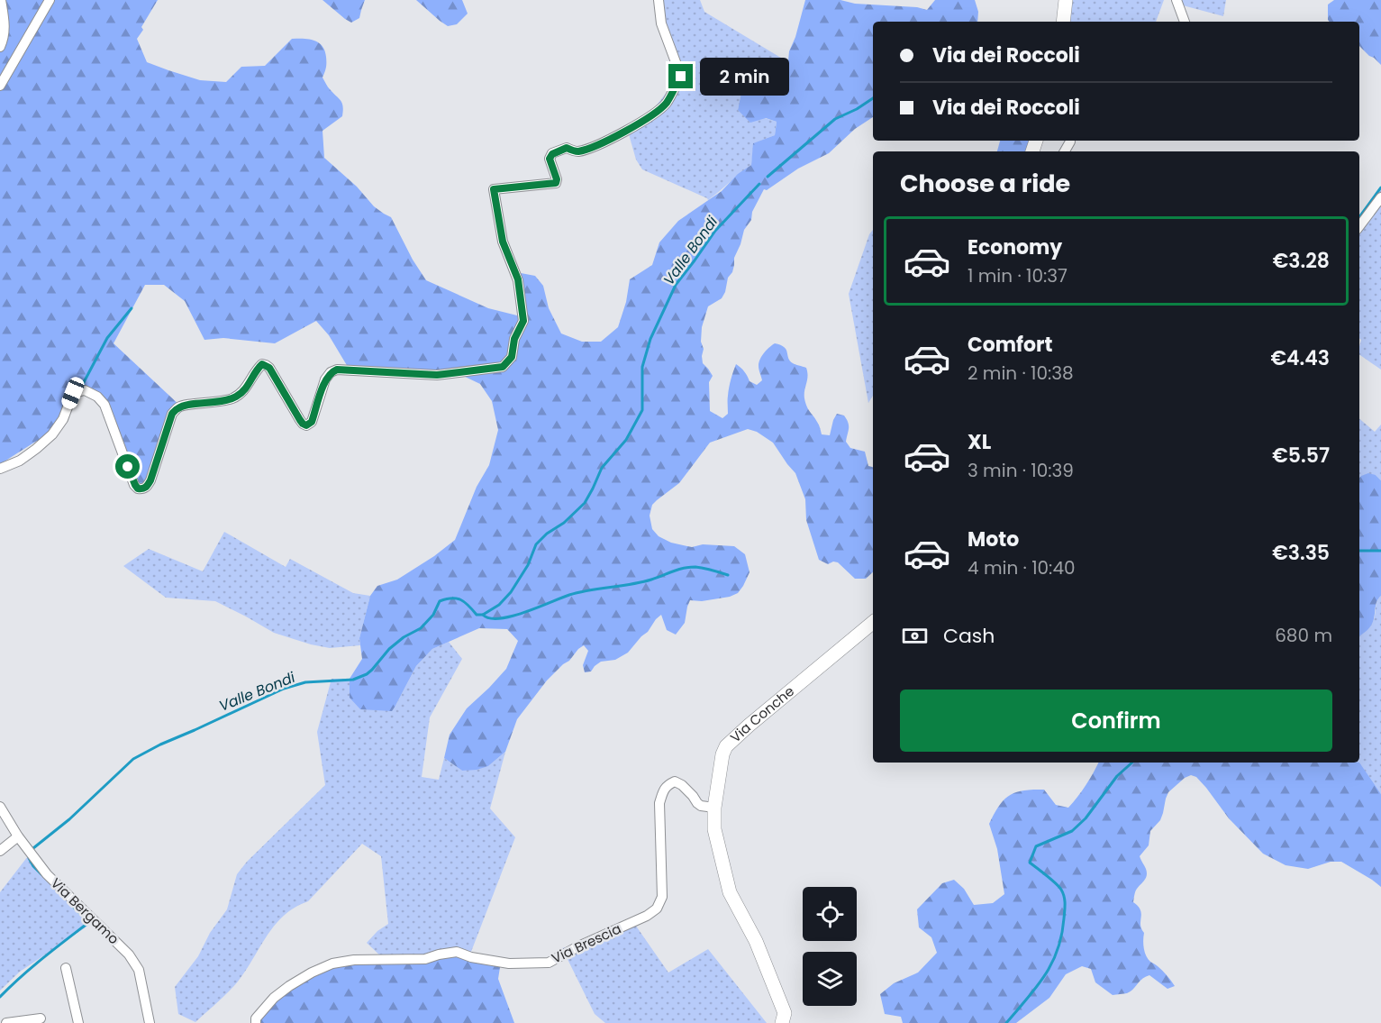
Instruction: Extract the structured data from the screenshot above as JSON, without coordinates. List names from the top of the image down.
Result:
{
  "streets": {
    "street": ["Via Conche", "Via Bergamo", "Via Brescia"]
  },
  "crossings": [
    ["Via Conche", "Via Brescia"]
  ],
  "water": ["Valle Bondi"],
  "page": {
    "banner": ["Via dei Roccoli", "Via dei Roccoli"],
    "bubble": "2 min",
    "heading": "Choose a ride",
    "list": [
      {
        "name": "Economy",
        "note": "1 min · 10:37",
        "value": "€3.28"
      },
      {
        "name": "Comfort",
        "note": "2 min · 10:38",
        "value": "€4.43"
      },
      {
        "name": "XL",
        "note": "3 min · 10:39",
        "value": "€5.57"
      },
      {
        "name": "Moto",
        "note": "4 min · 10:40",
        "value": "€3.35"
      }
    ],
    "pay": ["Cash", "680 m"],
    "buttons": "Confirm"
  }
}
